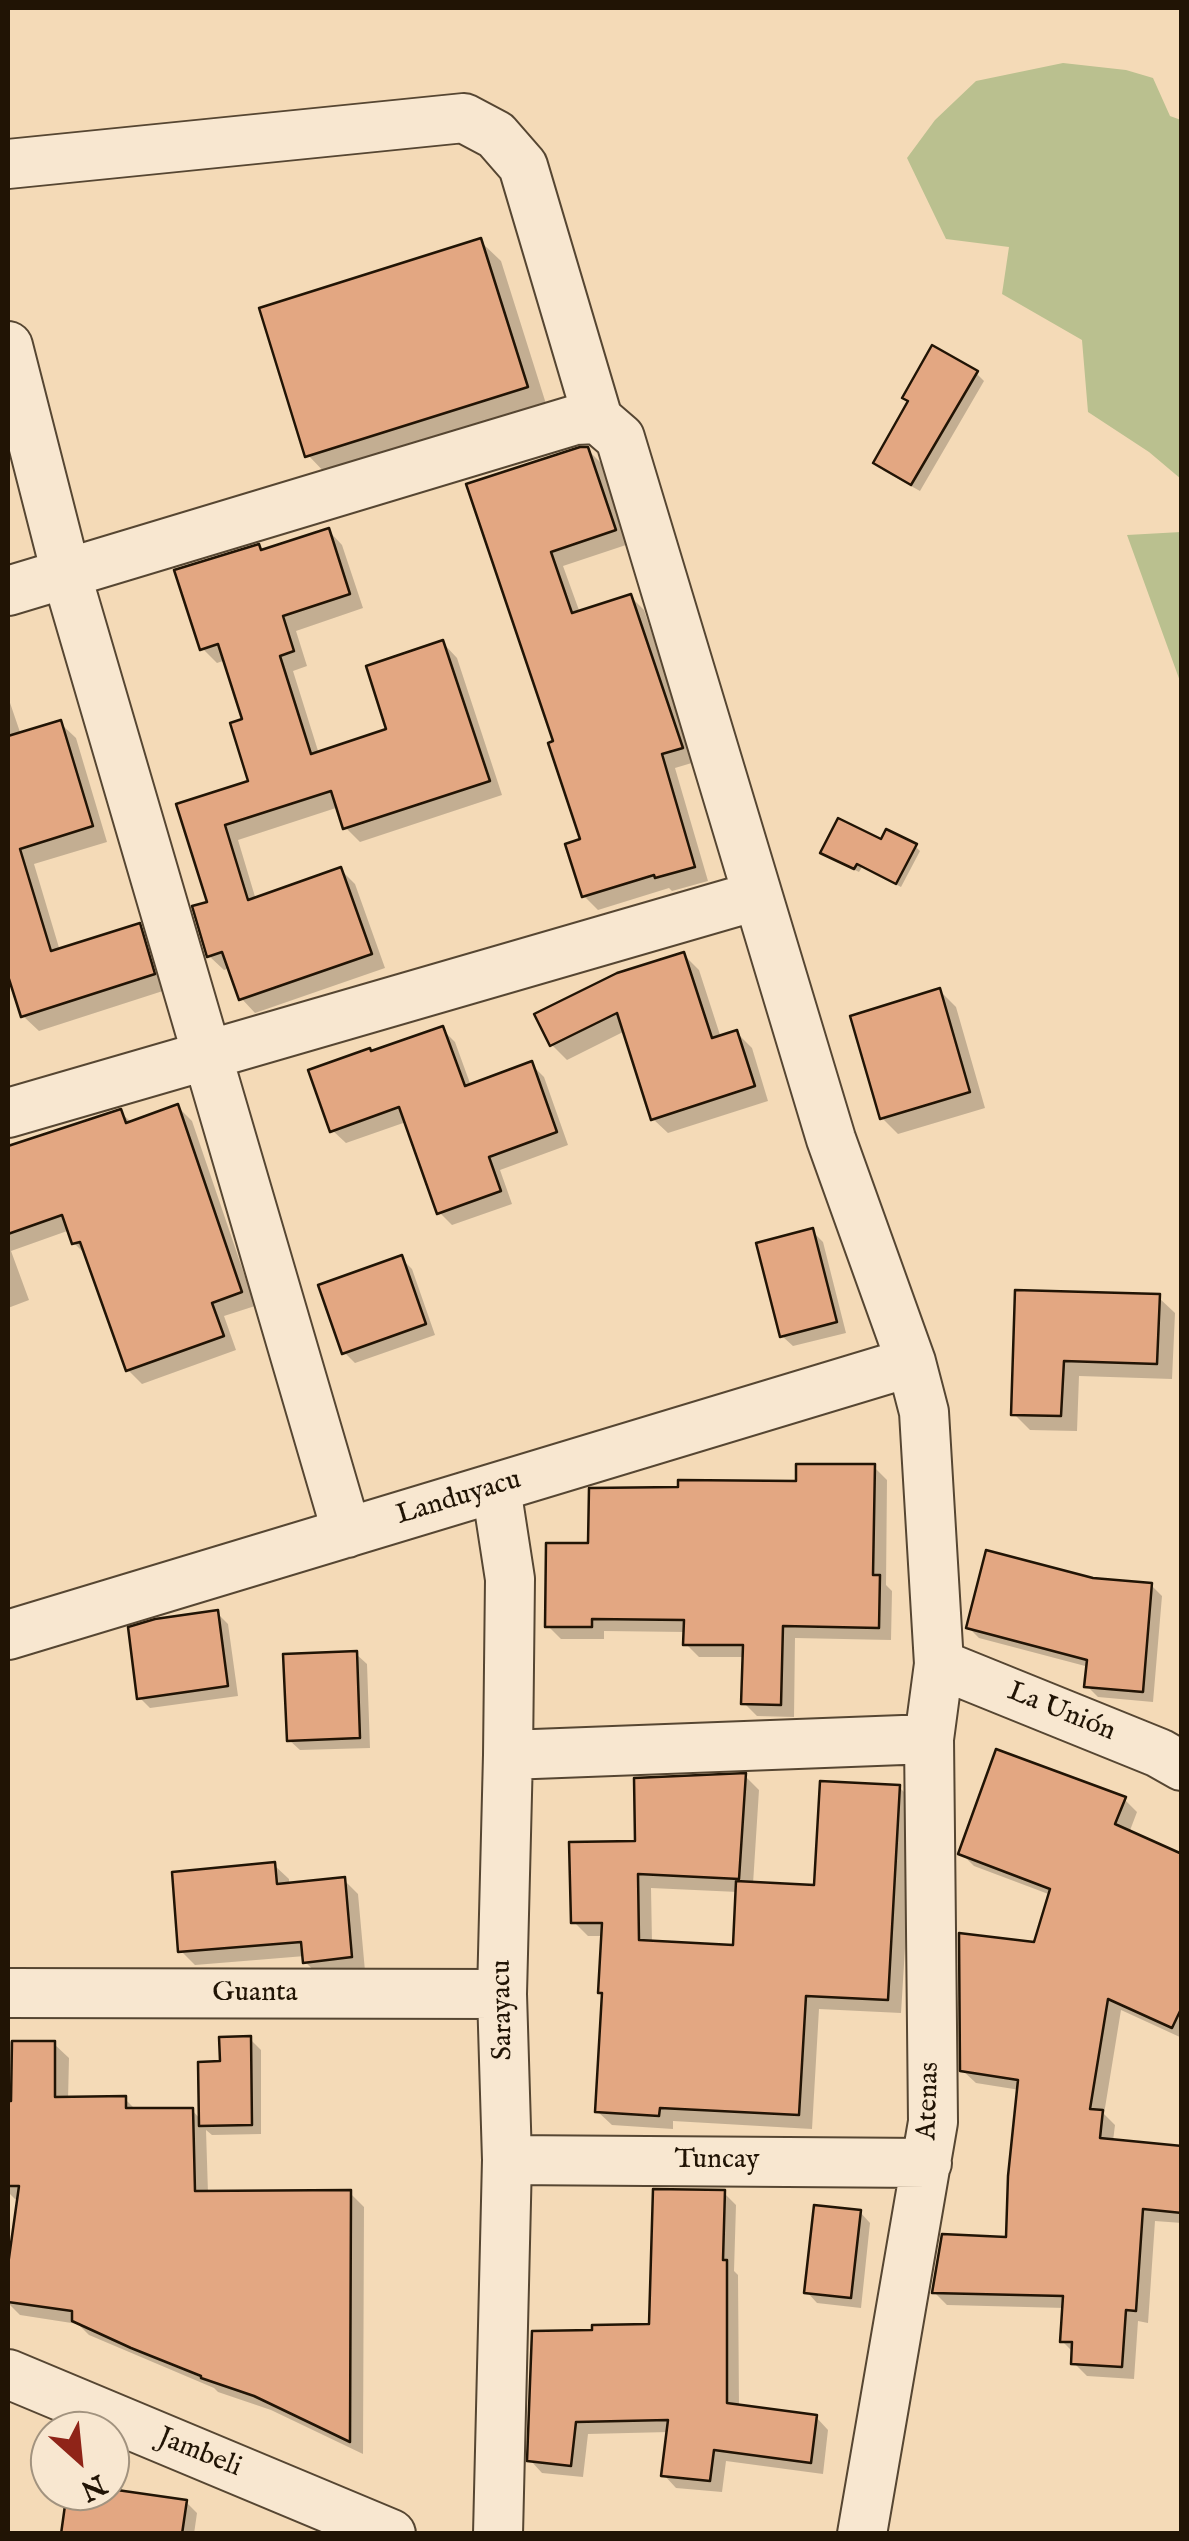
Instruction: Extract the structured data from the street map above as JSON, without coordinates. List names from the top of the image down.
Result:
{
  "streets": {
    "street": [
      "Landuyacu",
      "La Unión",
      "Guanta",
      "Sarayacu",
      "Atenas",
      "Tuncay",
      "Jambeli"
    ]
  },
  "crossings": [
    ["Landuyacu", "Sarayacu"],
    ["Landuyacu", "Atenas"],
    ["La Unión", "Atenas"],
    ["Guanta", "Sarayacu"],
    ["Sarayacu", "Tuncay"],
    ["Atenas", "Tuncay"]
  ],
  "north": "bottom right"
}
